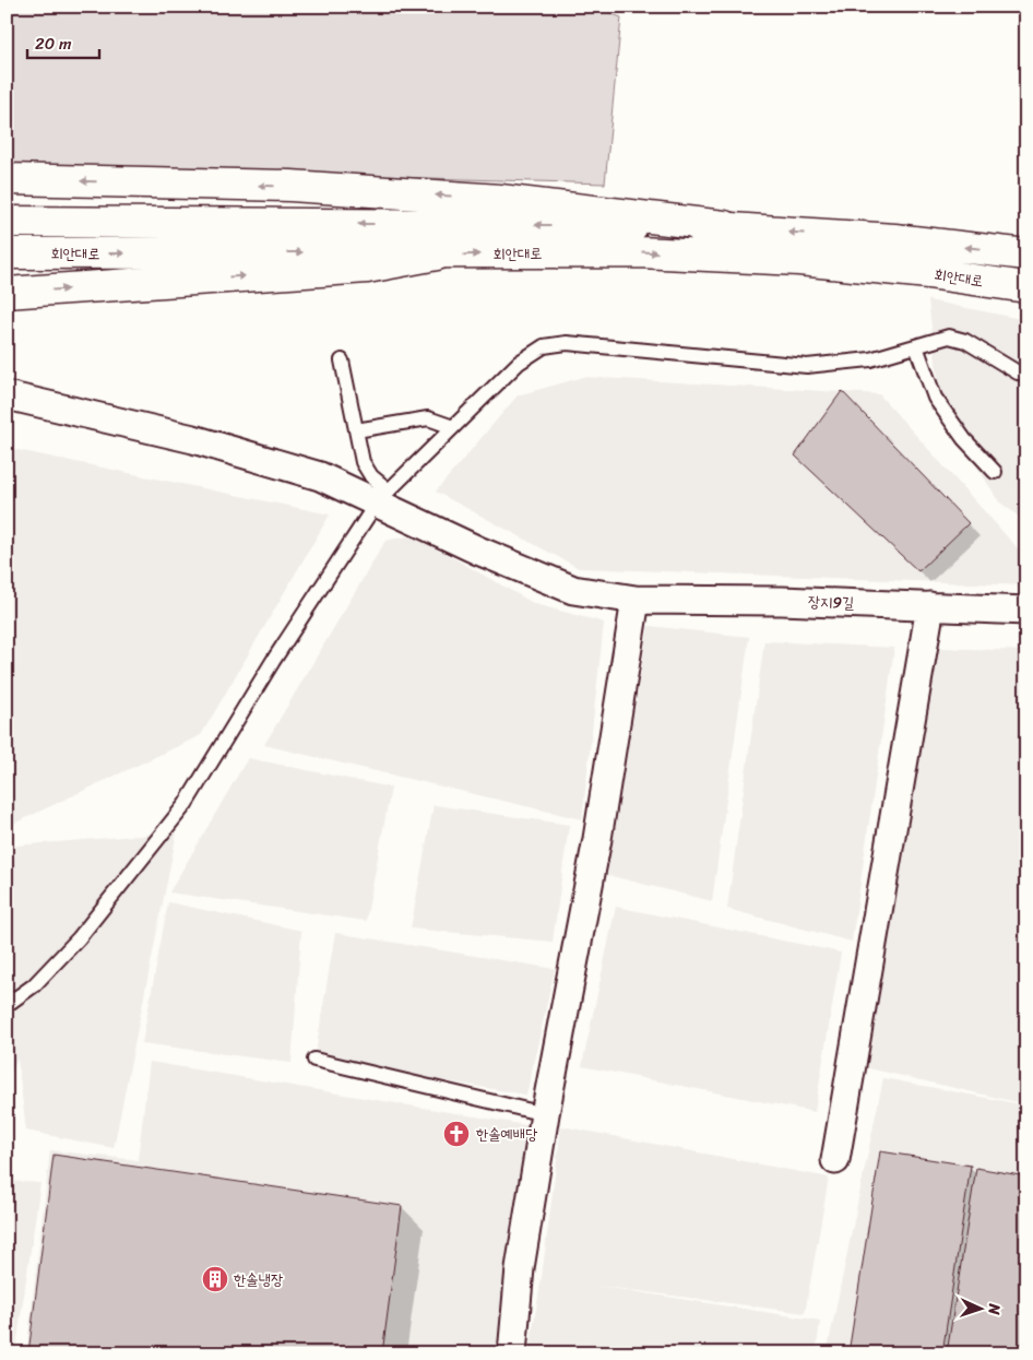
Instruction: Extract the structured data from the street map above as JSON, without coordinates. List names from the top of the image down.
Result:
{
  "streets": {
    "main road": ["회안대로"],
    "street": ["장지9길"]
  },
  "places": {
    "church": ["한솔예배당"],
    "building": ["한솔냉장"]
  },
  "scale_bar": "20 m",
  "north": "right"
}
